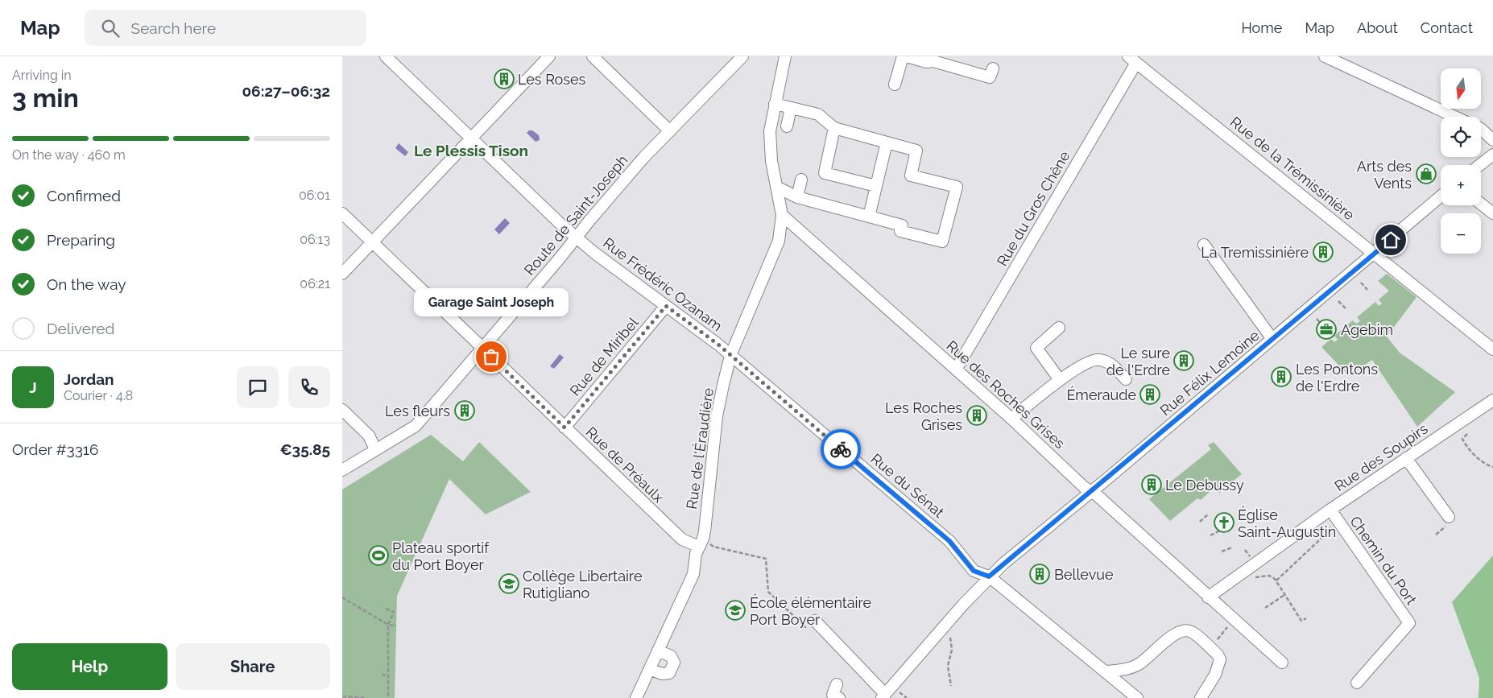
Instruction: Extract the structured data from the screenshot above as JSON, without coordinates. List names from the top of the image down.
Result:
{
  "streets": {
    "street": [
      "Rue de la Trémissinière",
      "Rue du Gros Chêne",
      "Route de Saint-Joseph",
      "Rue Frédéric Ozanam",
      "Rue de Miribel",
      "Rue Félix Lemoine",
      "Rue des Roches Grises",
      "Rue de l'Éraudière",
      "Rue des Soupirs",
      "Rue de Préaulx",
      "Rue du Sénat",
      "Chemin du Port"
    ]
  },
  "crossings": [
    ["Rue de la Trémissinière", "Rue du Gros Chêne"],
    ["Rue de la Trémissinière", "Rue Félix Lemoine"],
    ["Rue du Gros Chêne", "Rue des Roches Grises"],
    ["Route de Saint-Joseph", "Rue Frédéric Ozanam"],
    ["Route de Saint-Joseph", "Rue de Préaulx"],
    ["Rue Frédéric Ozanam", "Rue de Miribel"],
    ["Rue Frédéric Ozanam", "Rue de l'Éraudière"],
    ["Rue Frédéric Ozanam", "Rue du Sénat"],
    ["Rue de Miribel", "Rue de Préaulx"],
    ["Rue Félix Lemoine", "Rue des Roches Grises"],
    ["Rue Félix Lemoine", "Rue du Sénat"],
    ["Rue des Roches Grises", "Rue de l'Éraudière"],
    ["Rue des Roches Grises", "Rue des Soupirs"],
    ["Rue de l'Éraudière", "Rue de Préaulx"],
    ["Rue de l'Éraudière", "Rue du Sénat"],
    ["Rue des Soupirs", "Chemin du Port"]
  ],
  "districts": ["Le Plessis Tison"],
  "places": {
    "building": [
      "Les Roses",
      "La Tremissinière",
      "Le sure de l'Erdre",
      "Les Pontons de l'Erdre",
      "Émeraude",
      "Les fleurs",
      "Les Roches Grises",
      "Le Debussy",
      "Bellevue"
    ],
    "shop": ["Arts des Vents"],
    "office": ["Agebim"],
    "other": ["Garage Saint Joseph"],
    "church": ["Église Saint-Augustin"],
    "sports": ["Plateau sportif du Port Boyer"],
    "school or university": ["Collège Libertaire Rutigliano", "École élémentaire Port Boyer"]
  },
  "north": "bottom",
  "page": {
    "header": "Map",
    "search": "Search here",
    "nav": [
      "Home",
      "Map",
      "About",
      "Contact"
    ],
    "heading": ["3 min", "Arriving in", "06:27–06:32"],
    "panel": [
      "Jordan",
      "Courier · 4.8",
      "Order #3316",
      "€35.85"
    ],
    "map_buttons": ["+", "−"],
    "bar": "On the way · 460 m",
    "list": [
      ["Confirmed", "06:01"],
      ["Preparing", "06:13"],
      ["On the way", "06:21"],
      "Delivered"
    ],
    "bubble": "Garage Saint Joseph",
    "round": "J",
    "buttons": ["Help", "Share"]
  }
}
